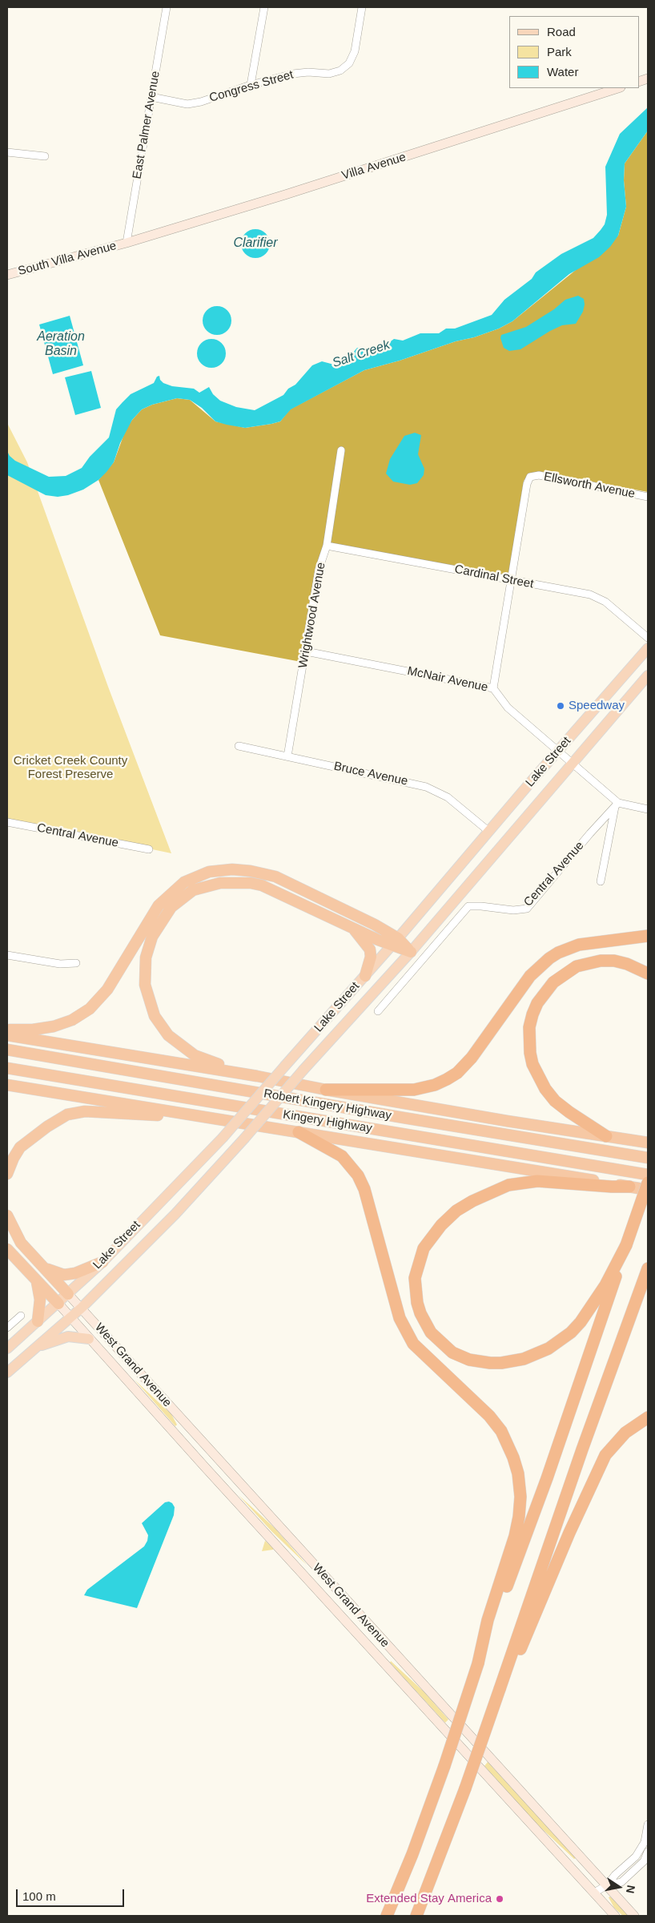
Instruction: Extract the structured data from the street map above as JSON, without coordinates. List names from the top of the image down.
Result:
{
  "streets": {
    "highway": ["Robert Kingery Highway", "Kingery Highway"],
    "main road": [
      "Villa Avenue",
      "South Villa Avenue",
      "Lake Street",
      "West Grand Avenue"
    ],
    "street": [
      "Congress Street",
      "East Palmer Avenue",
      "Ellsworth Avenue",
      "Cardinal Street",
      "Wrightwood Avenue",
      "McNair Avenue",
      "Bruce Avenue",
      "Central Avenue"
    ]
  },
  "crossings": [
    ["Congress Street", "East Palmer Avenue"],
    ["East Palmer Avenue", "Villa Avenue"],
    ["East Palmer Avenue", "South Villa Avenue"],
    ["Villa Avenue", "South Villa Avenue"],
    ["Ellsworth Avenue", "Cardinal Street"],
    ["Cardinal Street", "Wrightwood Avenue"],
    ["Wrightwood Avenue", "McNair Avenue"],
    ["Wrightwood Avenue", "Bruce Avenue"],
    ["McNair Avenue", "Lake Street"],
    ["McNair Avenue", "Central Avenue"],
    ["Lake Street", "Bruce Avenue"],
    ["Lake Street", "West Grand Avenue"]
  ],
  "water": ["Clarifier", "Aeration Basin", "Salt Creek"],
  "parks": ["Cricket Creek County Forest Preserve"],
  "places": ["Speedway", "Extended Stay America"],
  "legend": ["Road", "Park", "Water"],
  "scale_bar": "100 m",
  "north": "right"
}
